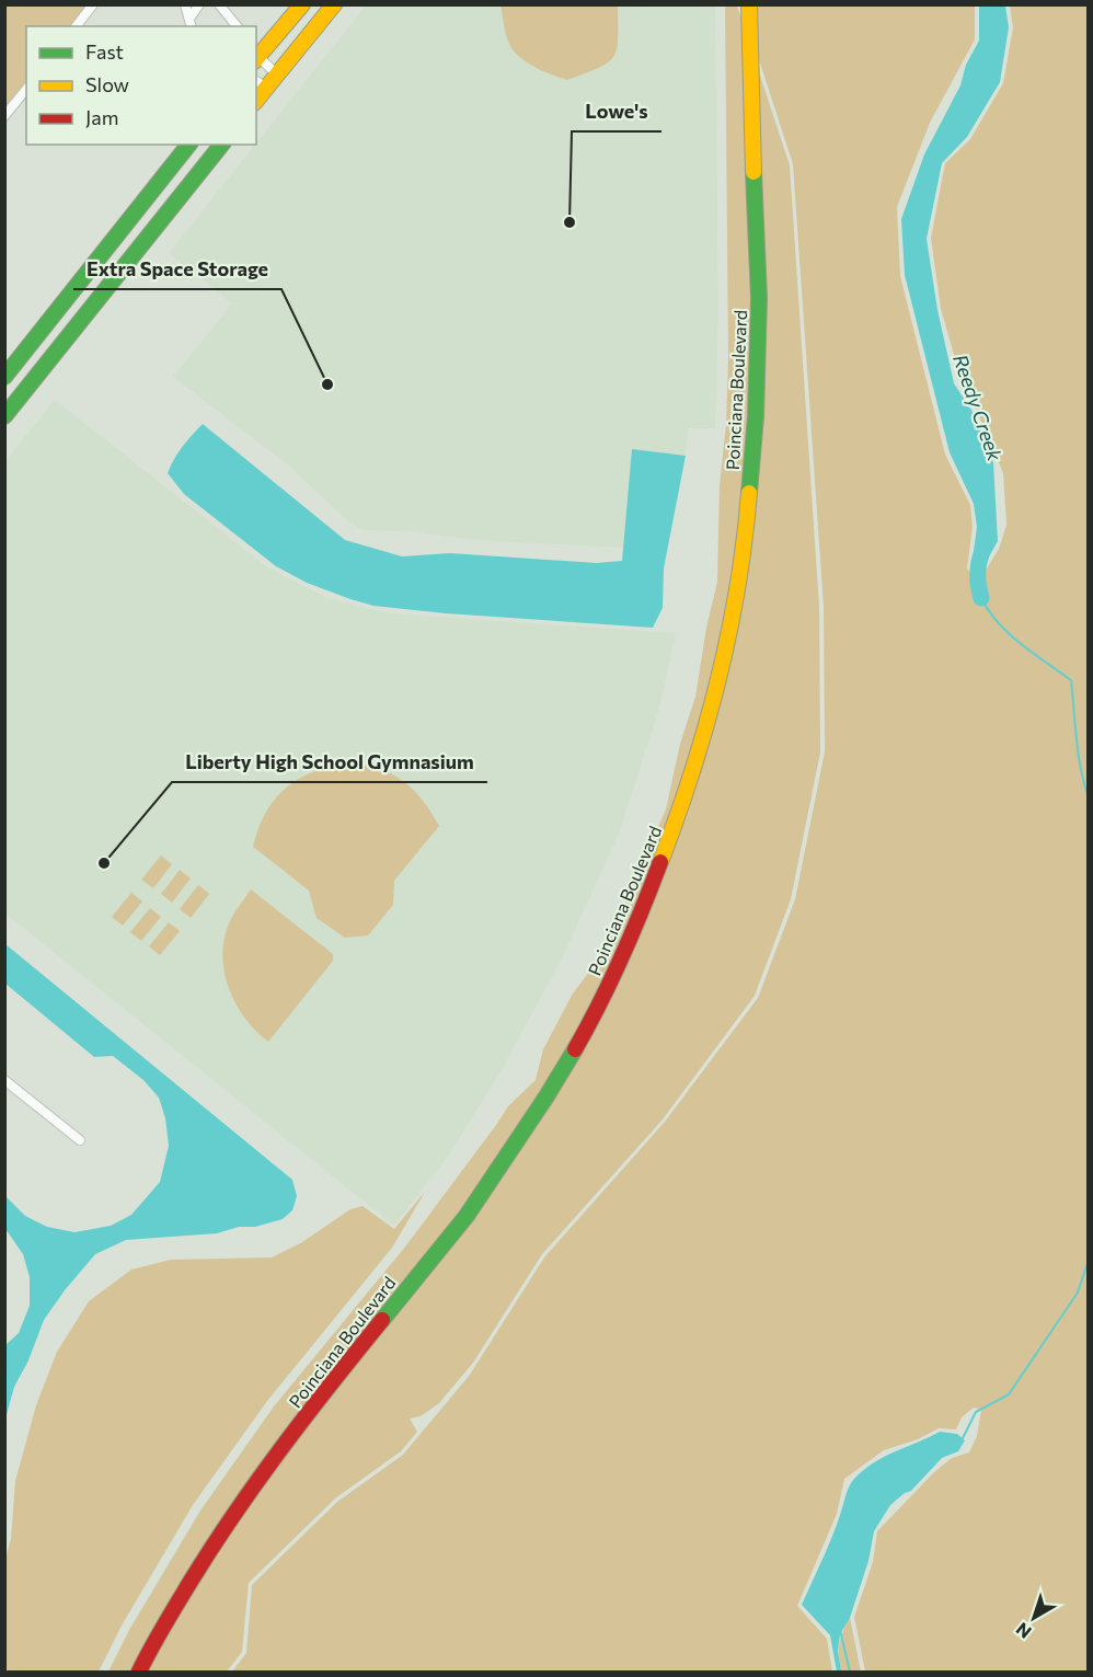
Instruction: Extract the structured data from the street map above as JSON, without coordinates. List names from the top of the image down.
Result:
{
  "streets": {
    "main road": ["Poinciana Boulevard"]
  },
  "water": ["Reedy Creek"],
  "places": ["Lowe's", "Extra Space Storage", "Liberty High School Gymnasium"],
  "legend": ["Fast", "Slow", "Jam"],
  "north": "bottom left"
}
